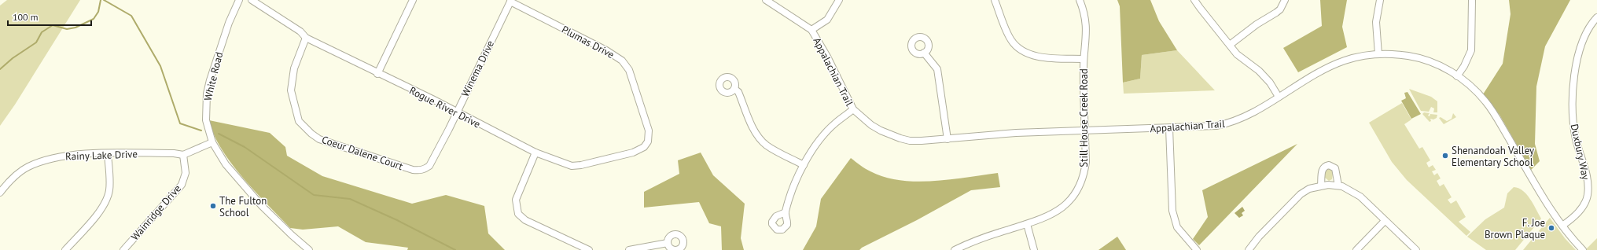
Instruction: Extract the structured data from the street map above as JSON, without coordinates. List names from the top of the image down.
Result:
{
  "streets": {
    "street": [
      "Plumas Drive",
      "Winema Drive",
      "Appalachian Trail",
      "White Road",
      "Rogue River Drive",
      "Still House Creek Road",
      "Duxbury Way",
      "Coeur Dalene Court",
      "Rainy Lake Drive",
      "Wainridge Drive"
    ]
  },
  "crossings": [
    ["Plumas Drive", "Winema Drive"],
    ["Plumas Drive", "Rogue River Drive"],
    ["Winema Drive", "Rogue River Drive"],
    ["Winema Drive", "Coeur Dalene Court"],
    ["Appalachian Trail", "Still House Creek Road"],
    ["Appalachian Trail", "Duxbury Way"],
    ["White Road", "Rainy Lake Drive"],
    ["Rogue River Drive", "Coeur Dalene Court"],
    ["Rainy Lake Drive", "Wainridge Drive"]
  ],
  "places": ["Shenandoah Valley Elementary School", "The Fulton School", "F. Joe Brown Plaque"],
  "scale_bar": "100 m"
}
